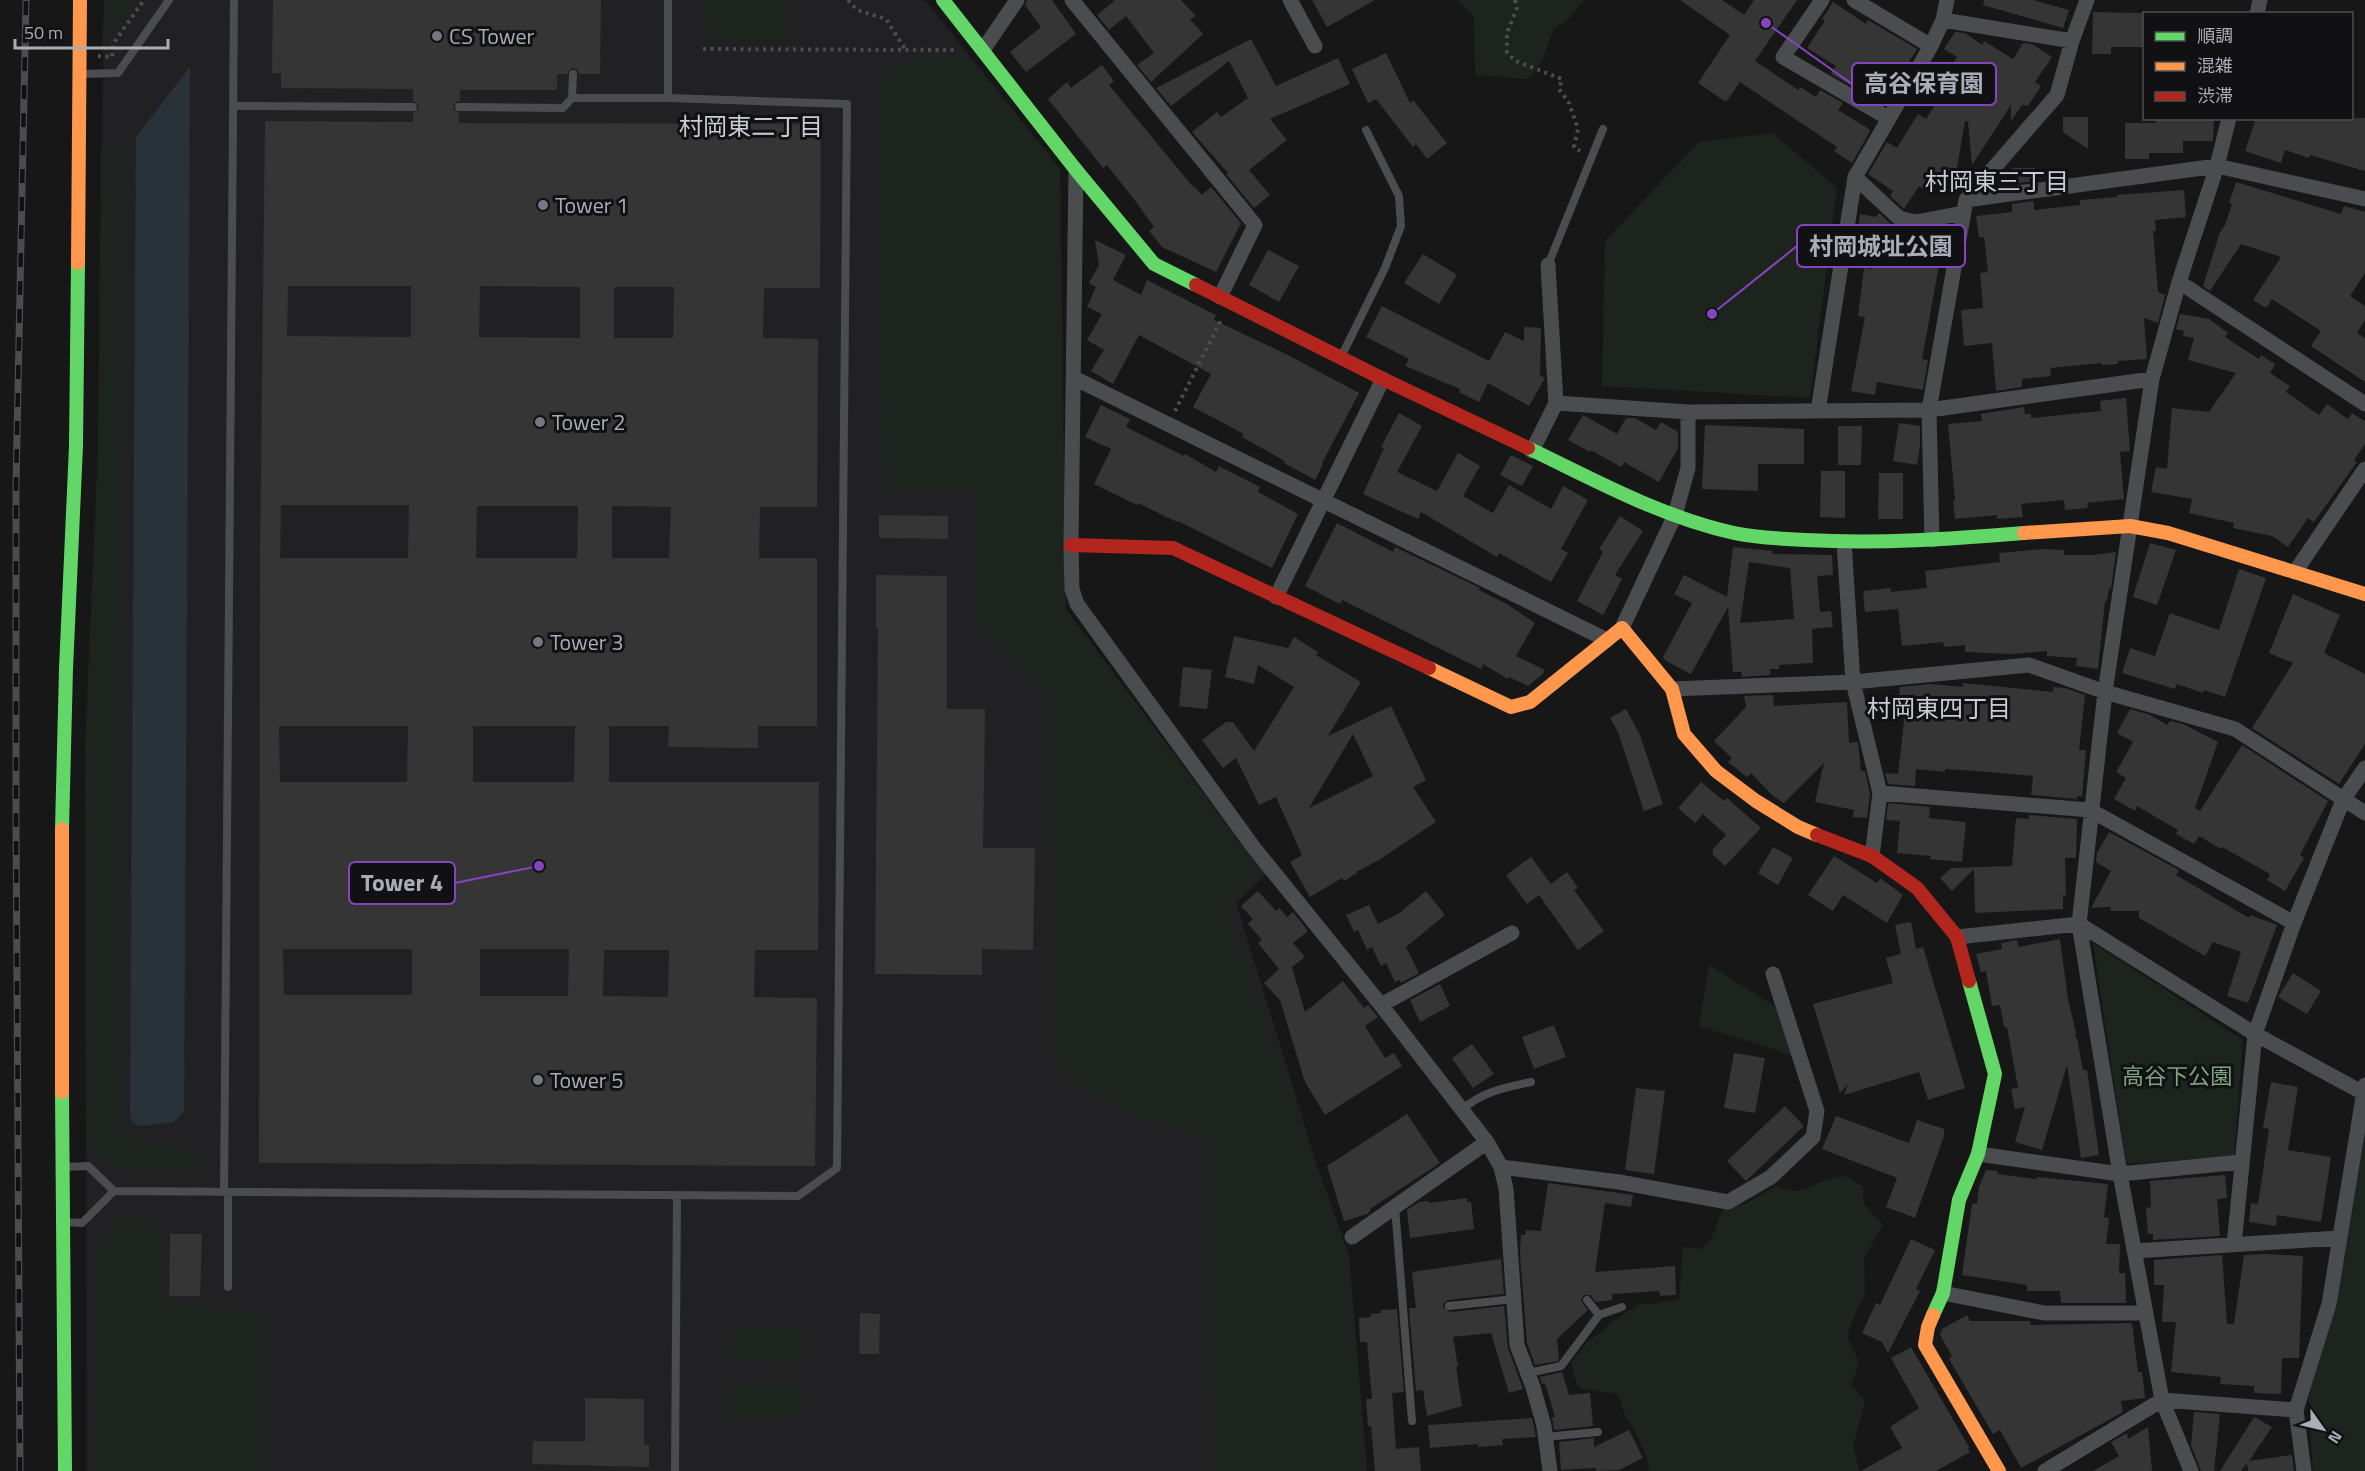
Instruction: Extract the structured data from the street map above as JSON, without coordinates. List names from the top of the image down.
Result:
{
  "districts": ["村岡東二丁目", "村岡東三丁目", "村岡東四丁目"],
  "parks": ["高谷下公園"],
  "places": [
    "高谷保育園",
    "CS Tower",
    "Tower 1",
    "村岡城址公園",
    "Tower 2",
    "Tower 3",
    "Tower 4",
    "Tower 5"
  ],
  "legend": ["順調", "混雑", "渋滞"],
  "scale_bar": "50 m",
  "north": "bottom right"
}
